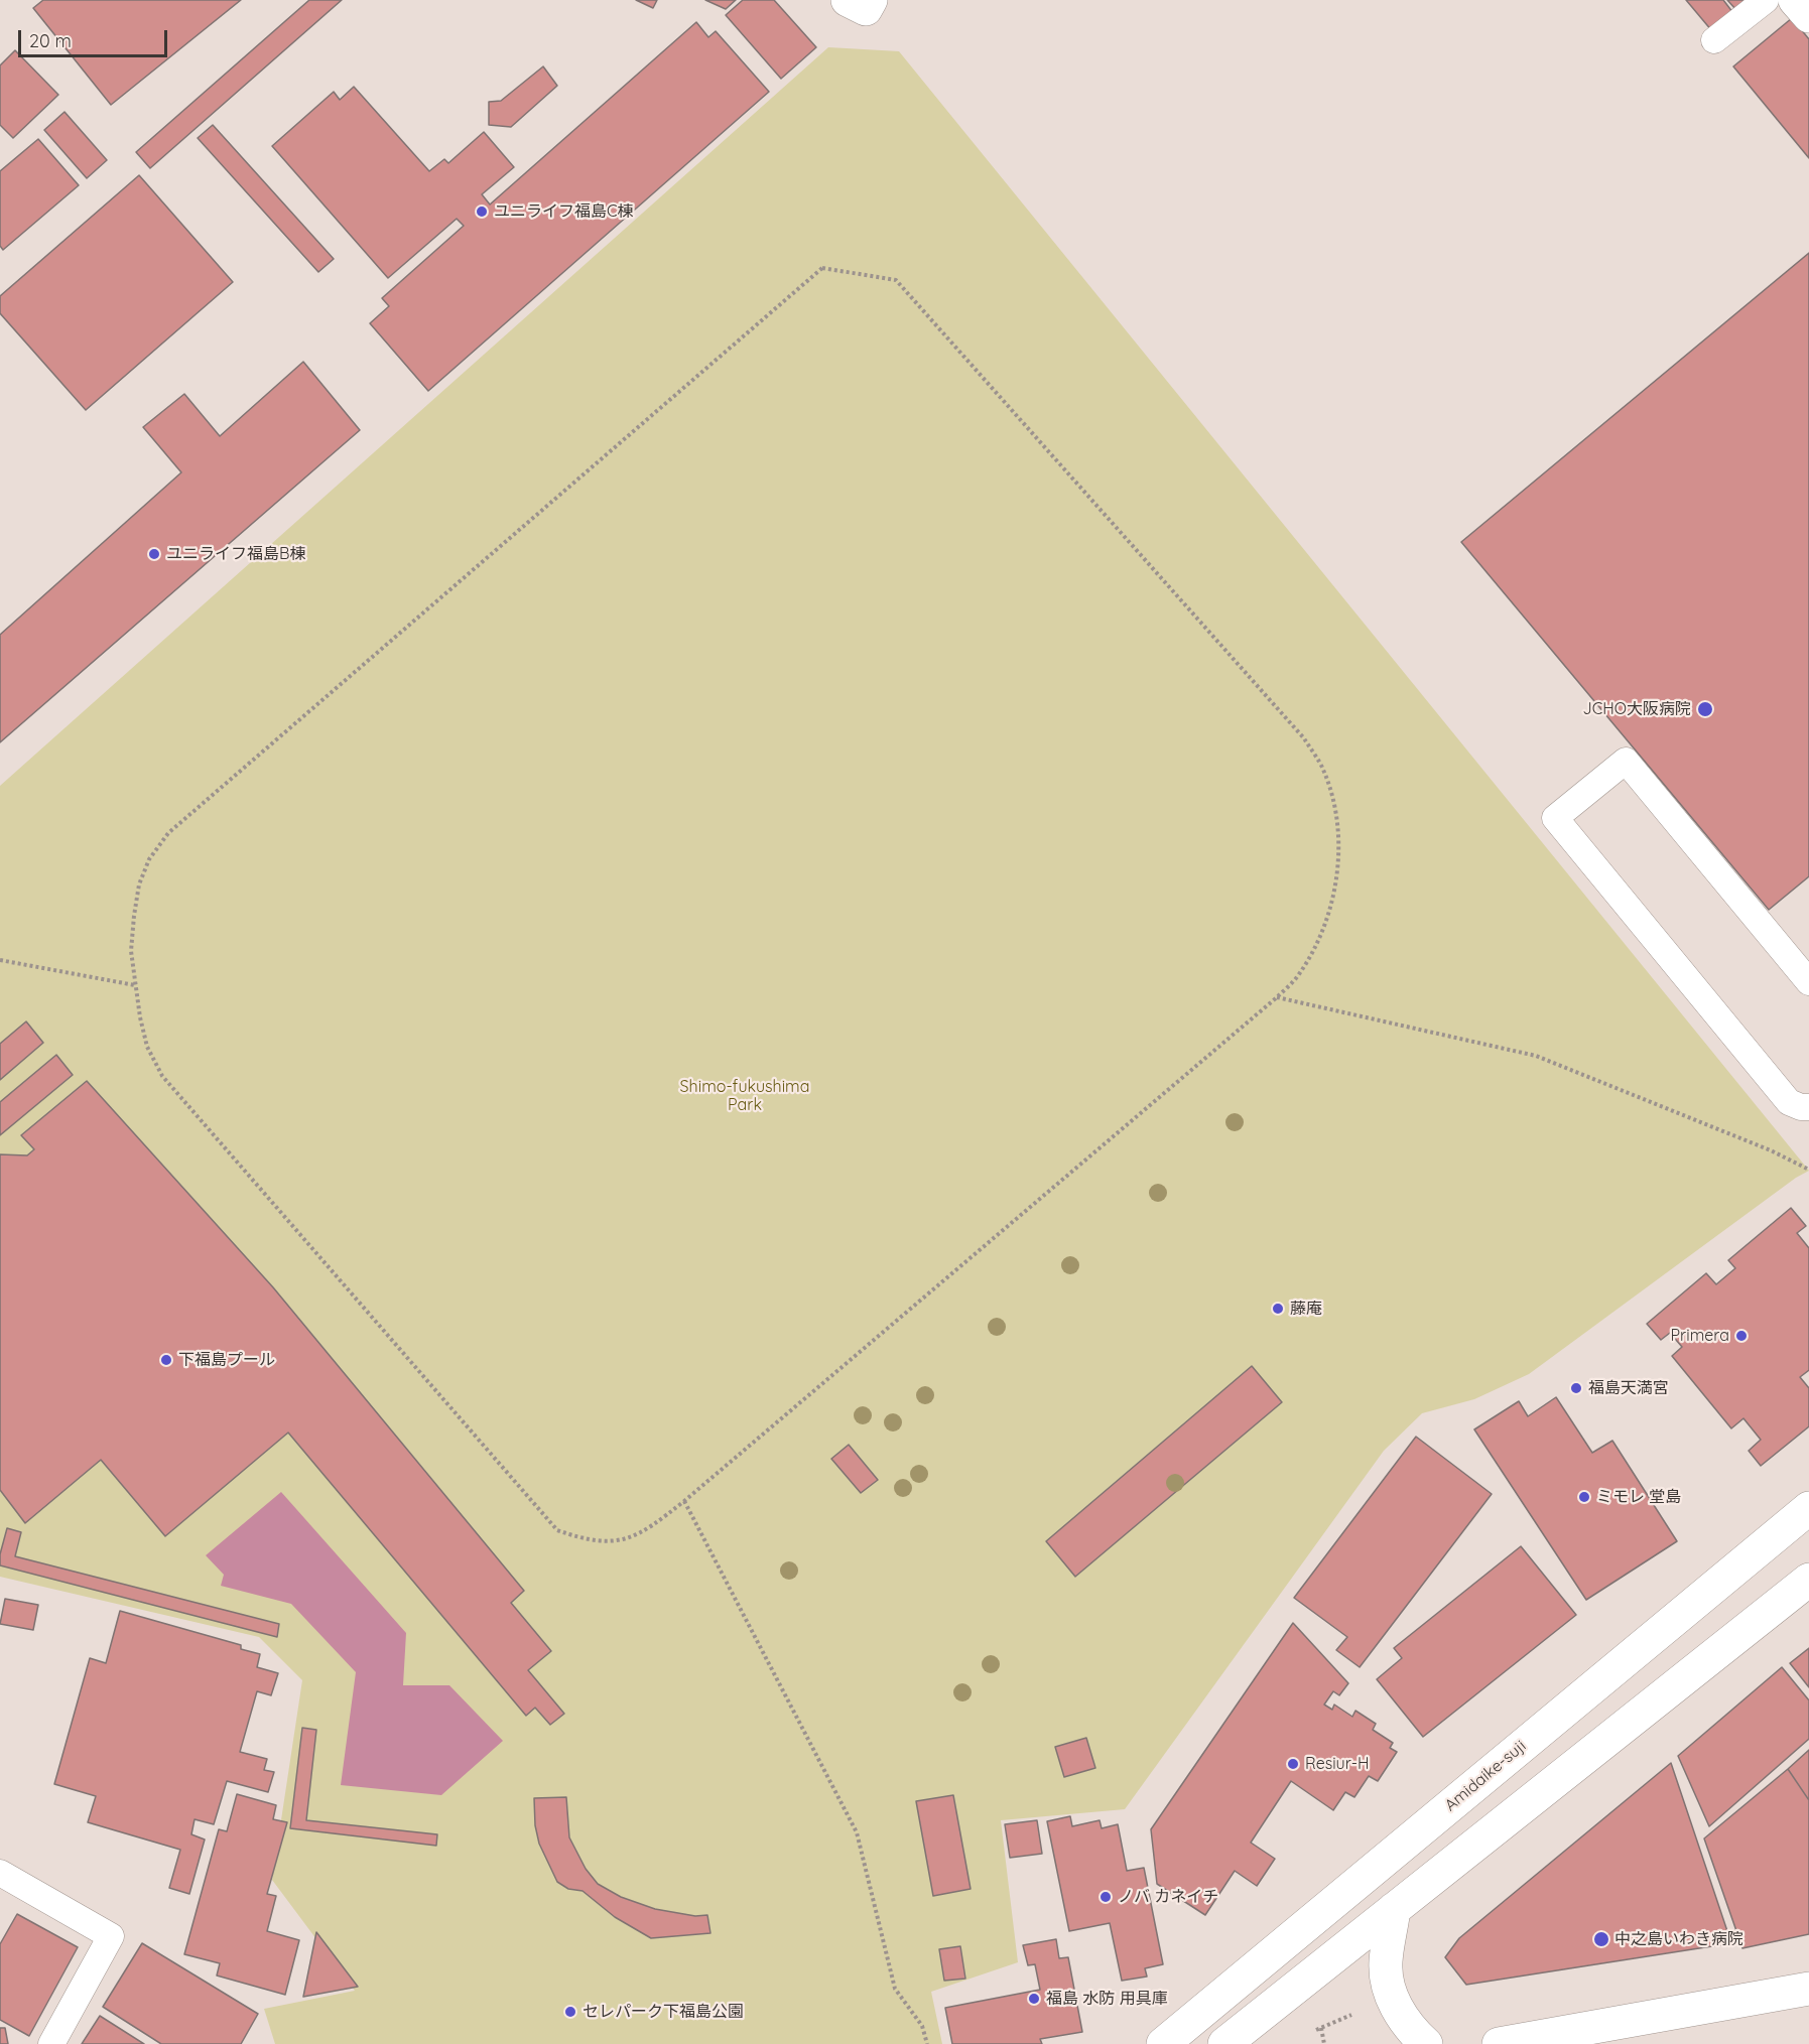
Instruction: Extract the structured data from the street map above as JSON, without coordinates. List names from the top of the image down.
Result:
{
  "streets": {
    "street": ["Amidaike-suji"]
  },
  "parks": ["Shimo-fukushima Park"],
  "places": [
    "ユニライフ福島C棟",
    "ユニライフ福島B棟",
    "JCHO大阪病院",
    "藤庵",
    "Primera",
    "下福島プール",
    "福島天満宮",
    "ミモレ 堂島",
    "Resiur-H",
    "ノバ カネイチ",
    "中之島いわき病院",
    "福島 水防 用具庫",
    "セレパーク下福島公園"
  ],
  "scale_bar": "20 m"
}
